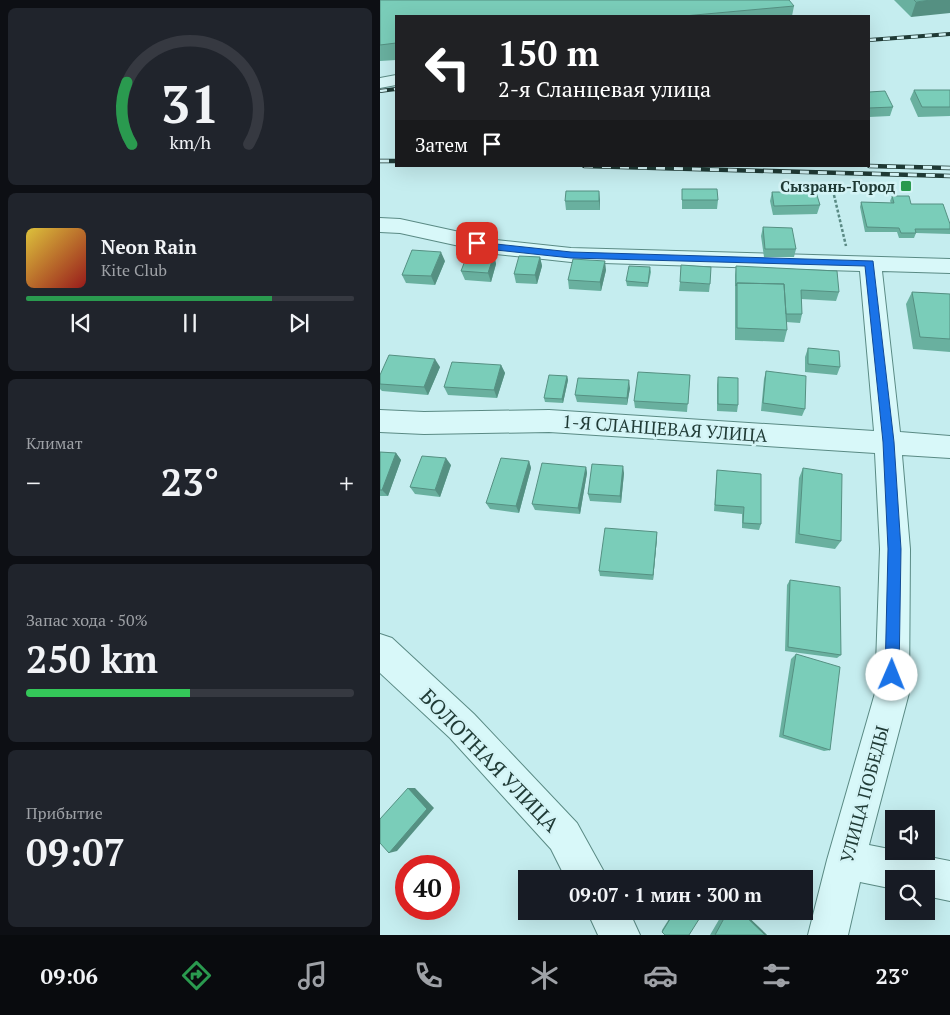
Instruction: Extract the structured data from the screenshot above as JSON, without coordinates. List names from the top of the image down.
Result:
{
  "streets": {
    "street": ["1-Я СЛАНЦЕВАЯ УЛИЦА", "БОЛОТНАЯ УЛИЦА", "УЛИЦА ПОБЕДЫ"]
  },
  "crossings": [
    ["1-Я СЛАНЦЕВАЯ УЛИЦА", "УЛИЦА ПОБЕДЫ"]
  ],
  "places": {
    "transit": ["Сызрань-Город"]
  },
  "page": {
    "turn": ["150 m", "2-я Сланцевая улица"],
    "then": "Затем",
    "song": ["Neon Rain", "Kite Club"],
    "tile": [
      "Климат",
      ["Запас хода · 50%", "250 km"],
      ["Прибытие", "09:07"]
    ],
    "heat": ["−", "23°", "+"],
    "limit": "40",
    "trip": "09:07 · 1 мин · 300 m",
    "tabs": ["09:06", "23°"],
    "gauge": ["31", "km/h"]
  }
}
